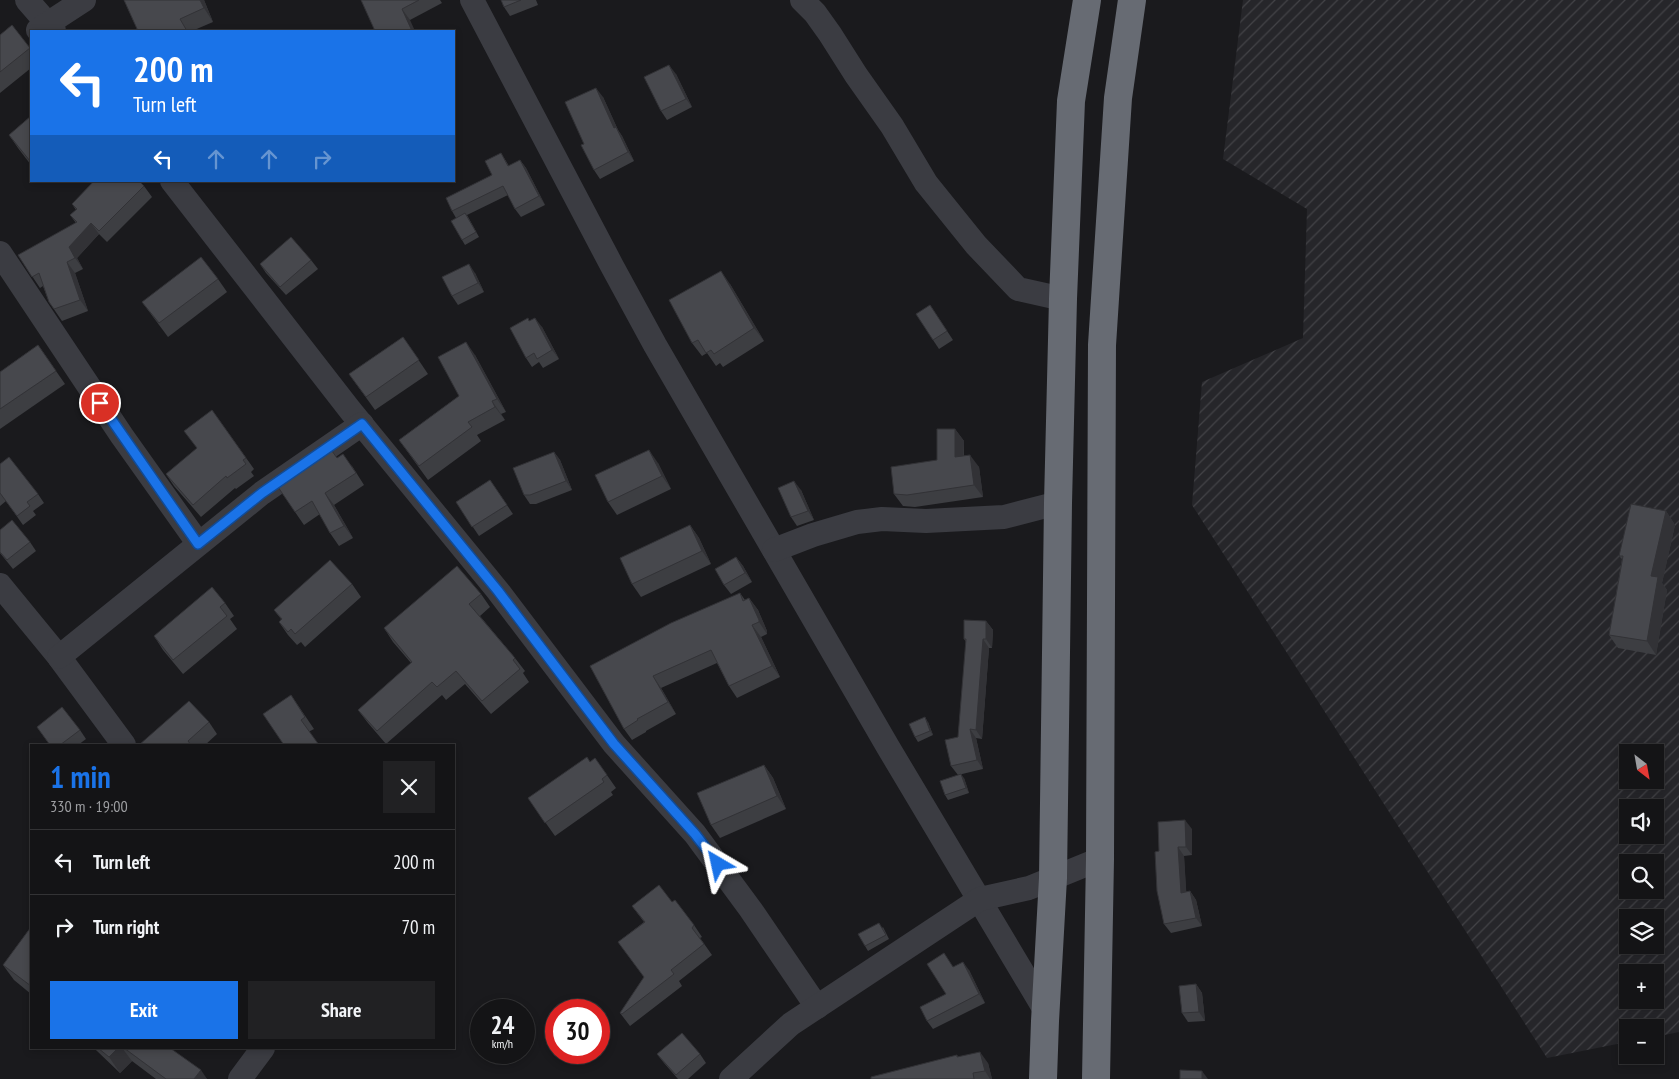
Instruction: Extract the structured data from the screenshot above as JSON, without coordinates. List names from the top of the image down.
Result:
{
  "north": "bottom right",
  "page": {
    "turn": ["200 m", "Turn left"],
    "map_buttons": ["+", "−"],
    "heading": ["1 min", "330 m · 19:00"],
    "list": [
      {
        "name": "Turn left",
        "value": "200 m"
      },
      {
        "name": "Turn right",
        "value": "70 m"
      }
    ],
    "buttons": ["Exit", "Share"],
    "speed": "24 km/h",
    "limit": "30"
  }
}
